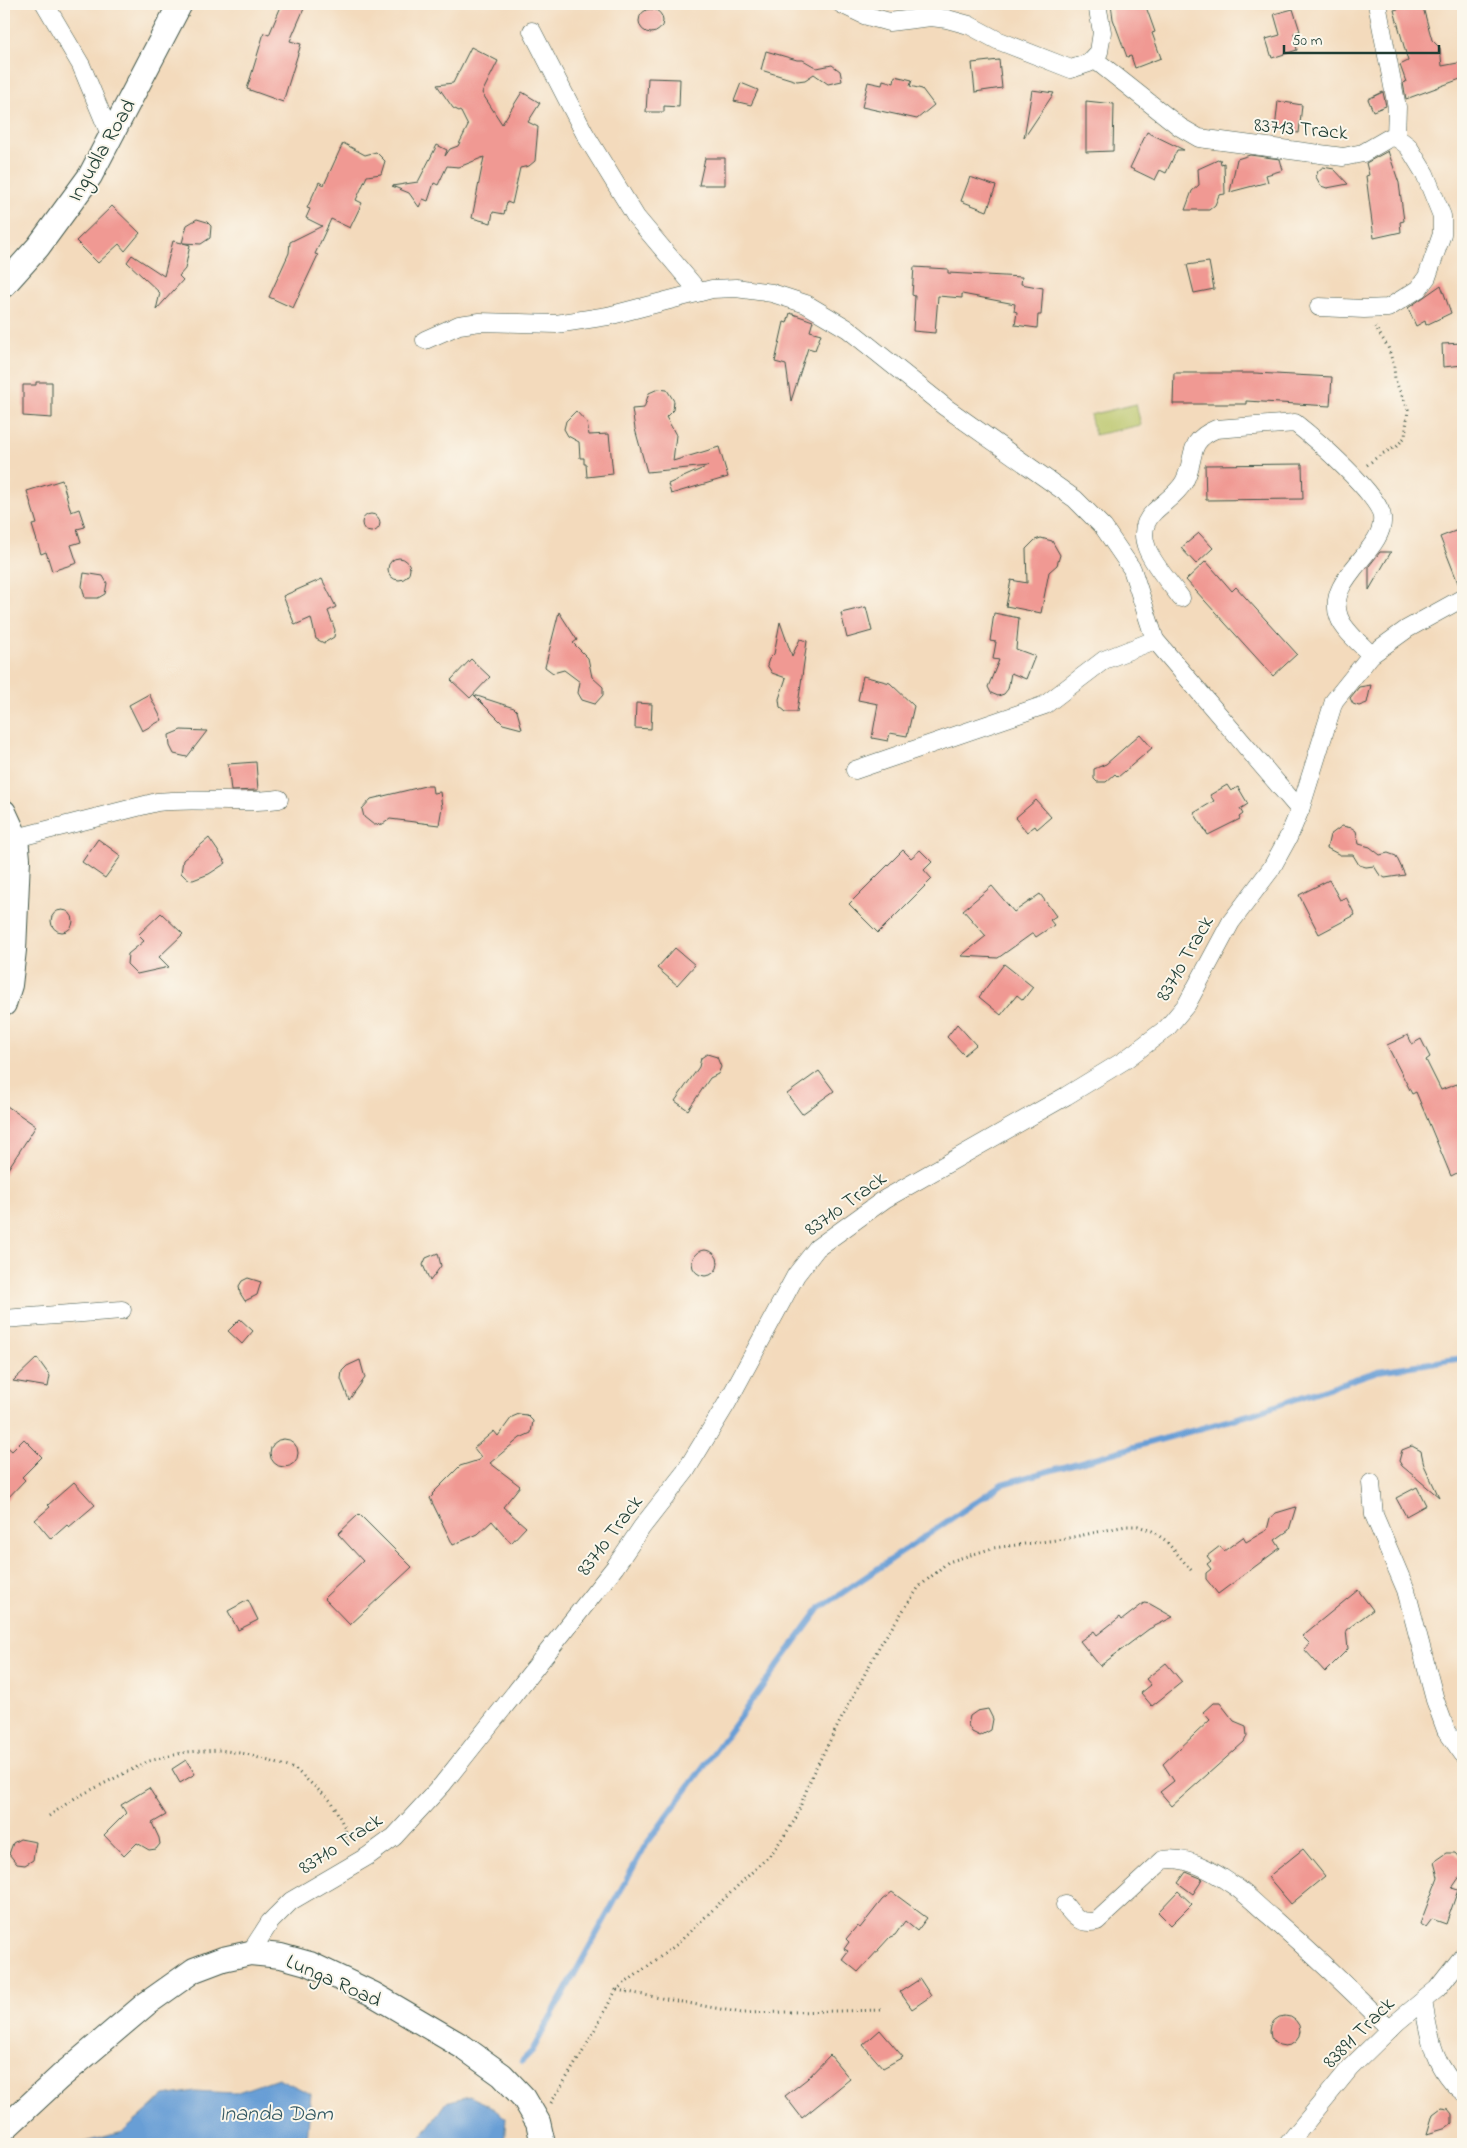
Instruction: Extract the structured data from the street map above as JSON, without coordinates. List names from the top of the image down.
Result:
{
  "streets": {
    "street": [
      "83713 Track",
      "Ingudla Road",
      "83710 Track",
      "Lunga Road",
      "83891 Track"
    ]
  },
  "crossings": [
    ["83710 Track", "Lunga Road"]
  ],
  "water": ["Inanda Dam"],
  "scale_bar": "50 m"
}
